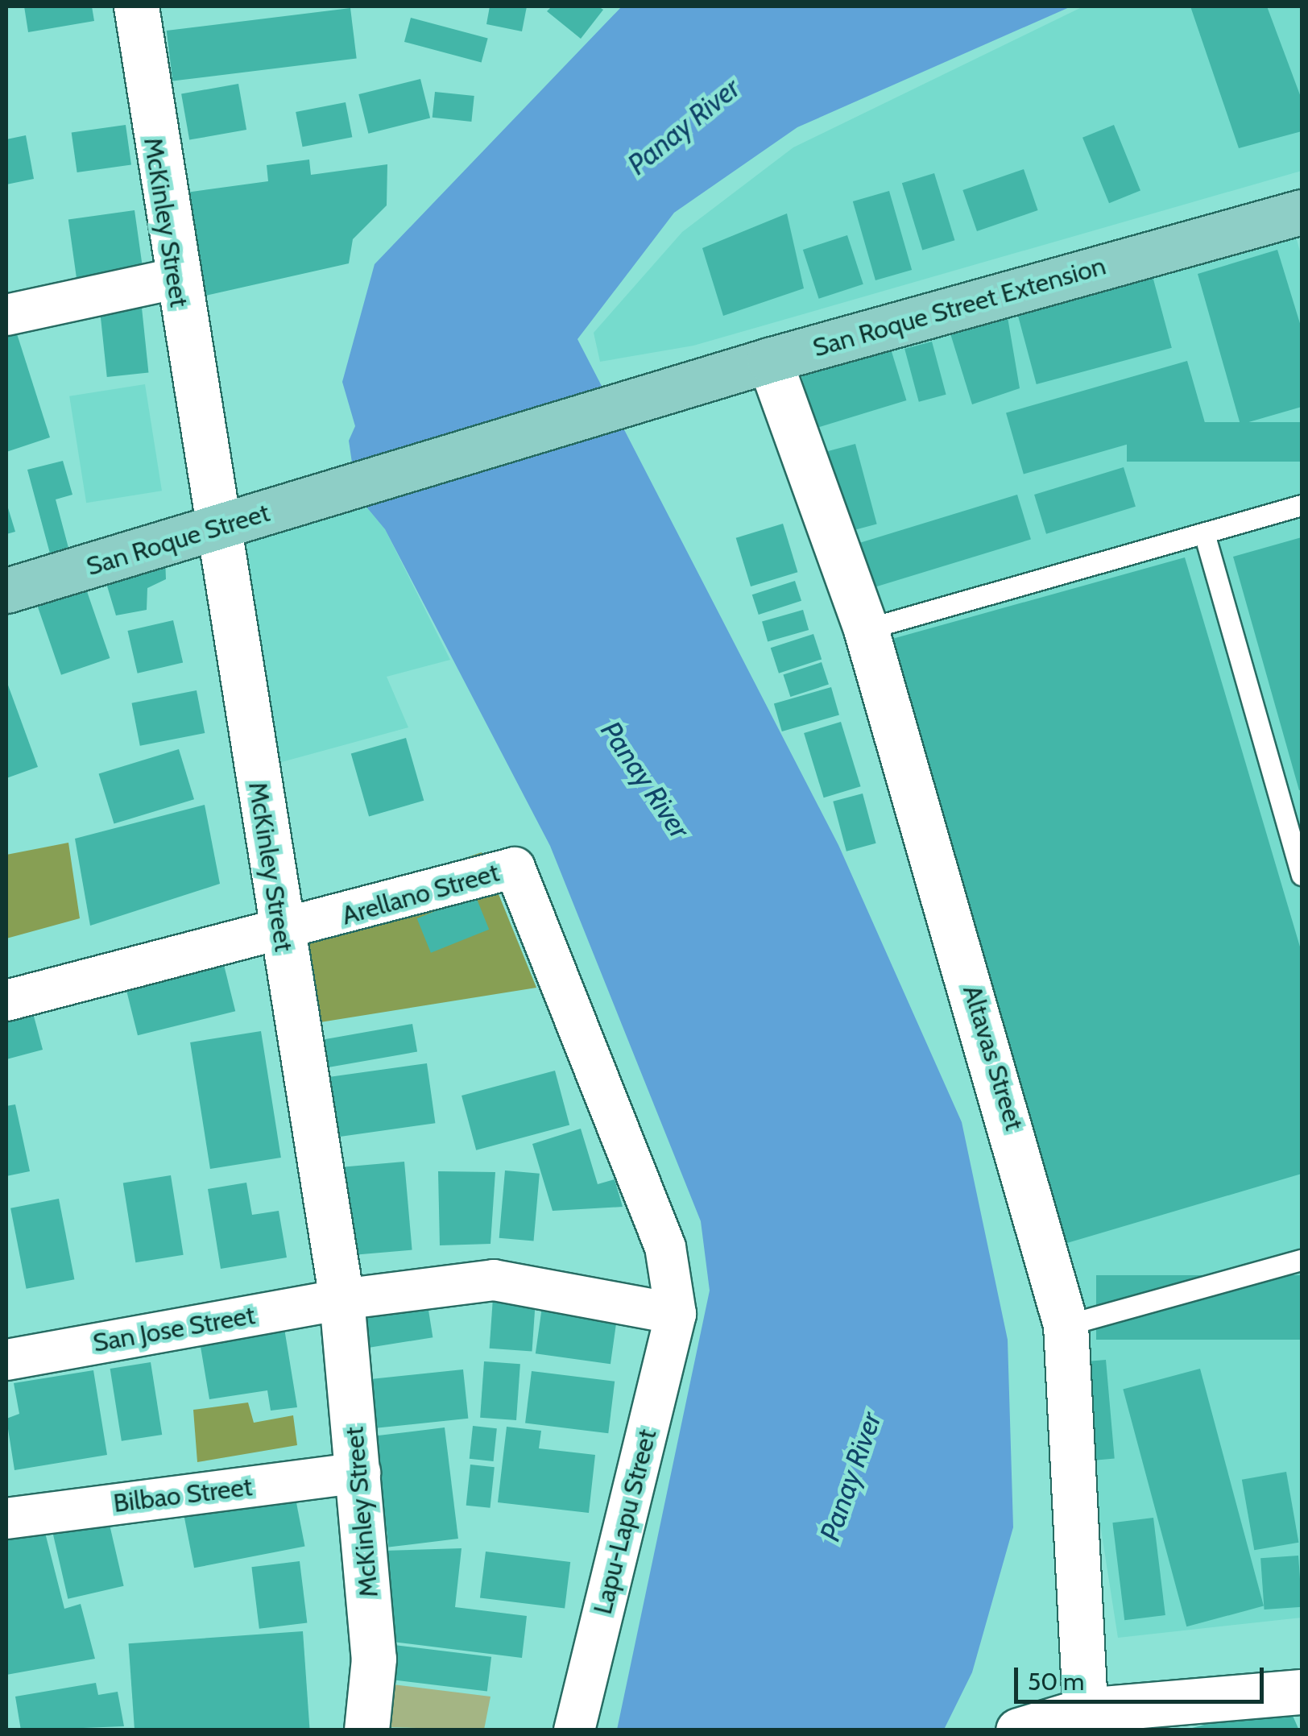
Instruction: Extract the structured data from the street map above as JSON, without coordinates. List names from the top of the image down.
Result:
{
  "streets": {
    "main road": ["San Roque Street Extension", "San Roque Street"],
    "street": [
      "McKinley Street",
      "Arellano Street",
      "Altavas Street",
      "San Jose Street",
      "Bilbao Street",
      "Lapu-Lapu Street"
    ]
  },
  "crossings": [
    ["McKinley Street", "San Roque Street"],
    ["McKinley Street", "Arellano Street"],
    ["McKinley Street", "San Jose Street"],
    ["McKinley Street", "Bilbao Street"],
    ["San Roque Street Extension", "San Roque Street"],
    ["San Roque Street Extension", "Altavas Street"],
    ["Arellano Street", "San Jose Street"],
    ["Arellano Street", "Lapu-Lapu Street"],
    ["San Jose Street", "Lapu-Lapu Street"]
  ],
  "water": ["Panay River"],
  "scale_bar": "50 m"
}
